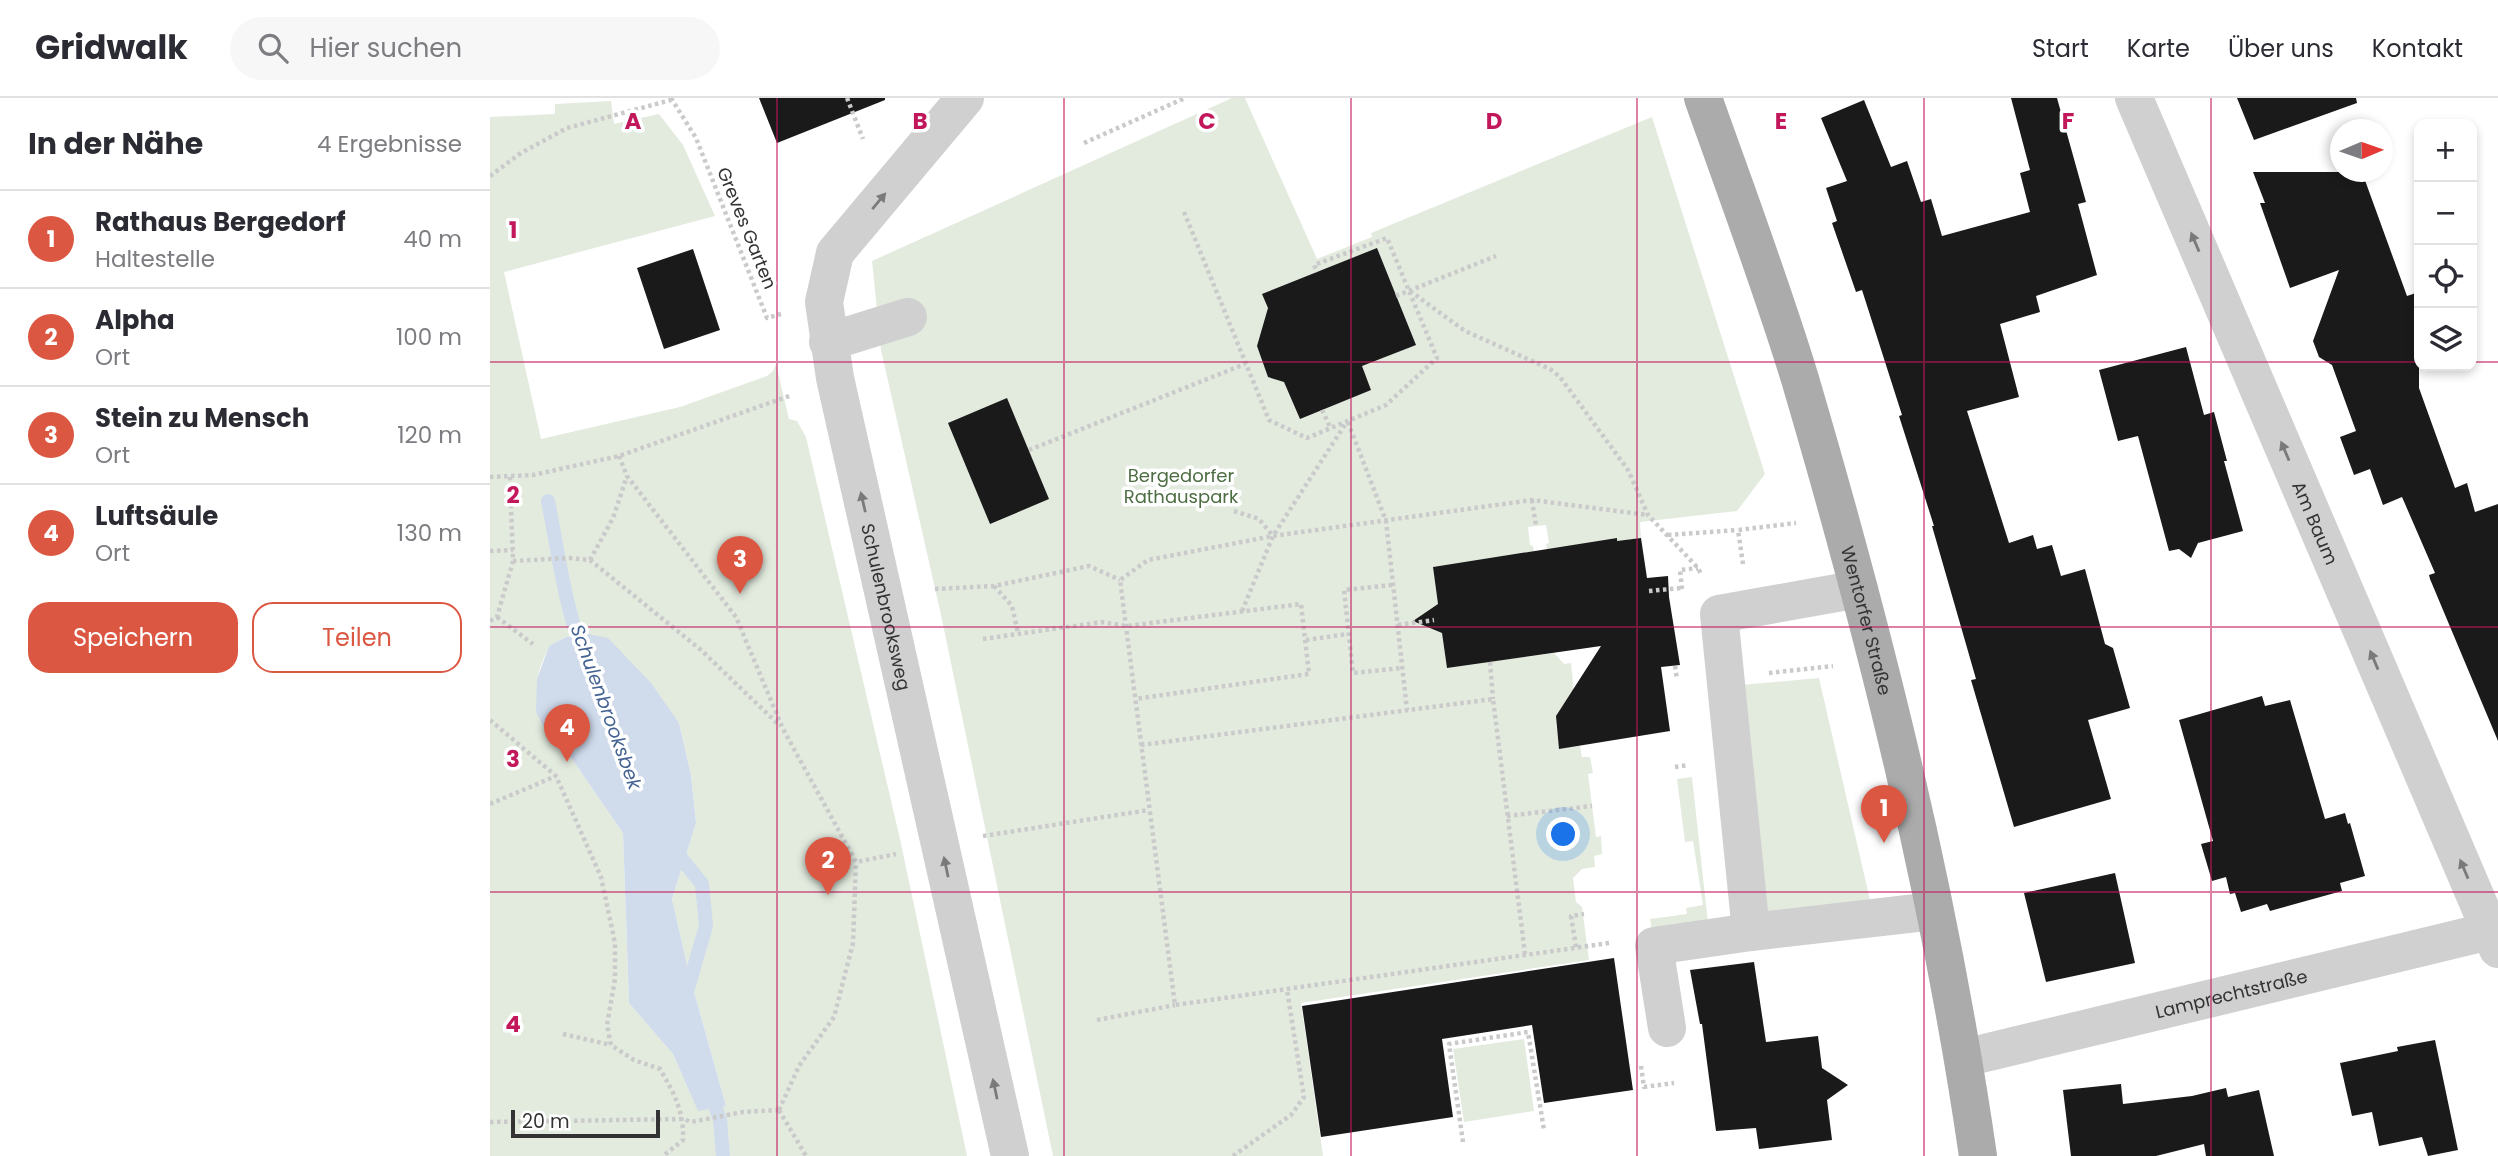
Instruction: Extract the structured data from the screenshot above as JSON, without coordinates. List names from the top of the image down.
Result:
{
  "streets": {
    "main road": ["Wentorfer Straße"],
    "street": ["Am Baum", "Schulenbrooksweg", "Lamprechtstraße"],
    "path": ["Greves Garten"]
  },
  "crossings": [
    ["Greves Garten", "Schulenbrooksweg"],
    ["Am Baum", "Lamprechtstraße"],
    ["Wentorfer Straße", "Lamprechtstraße"]
  ],
  "one_way": ["Am Baum", "Schulenbrooksweg"],
  "water": ["Schulenbrooksbek"],
  "parks": ["Bergedorfer Rathauspark"],
  "scale_bar": "20 m",
  "north": "right",
  "page": {
    "header": "Gridwalk",
    "search": "Hier suchen",
    "nav": [
      "Start",
      "Karte",
      "Über uns",
      "Kontakt"
    ],
    "heading": ["In der Nähe", "4 Ergebnisse"],
    "map_buttons": ["+", "−"],
    "list": [
      {
        "mark": "1",
        "name": "Rathaus Bergedorf",
        "note": "Haltestelle",
        "value": "40 m"
      },
      {
        "mark": "2",
        "name": "Alpha",
        "note": "Ort",
        "value": "100 m"
      },
      {
        "mark": "3",
        "name": "Stein zu Mensch",
        "note": "Ort",
        "value": "120 m"
      },
      {
        "mark": "4",
        "name": "Luftsäule",
        "note": "Ort",
        "value": "130 m"
      }
    ],
    "pins": [
      "3",
      "4",
      "1",
      "2"
    ],
    "buttons": ["Speichern", "Teilen"],
    "scale": "20 m"
  },
  "grid": {
    "columns": [
      "A",
      "B",
      "C",
      "D",
      "E",
      "F"
    ],
    "rows": [
      "1",
      "2",
      "3",
      "4"
    ]
  }
}
